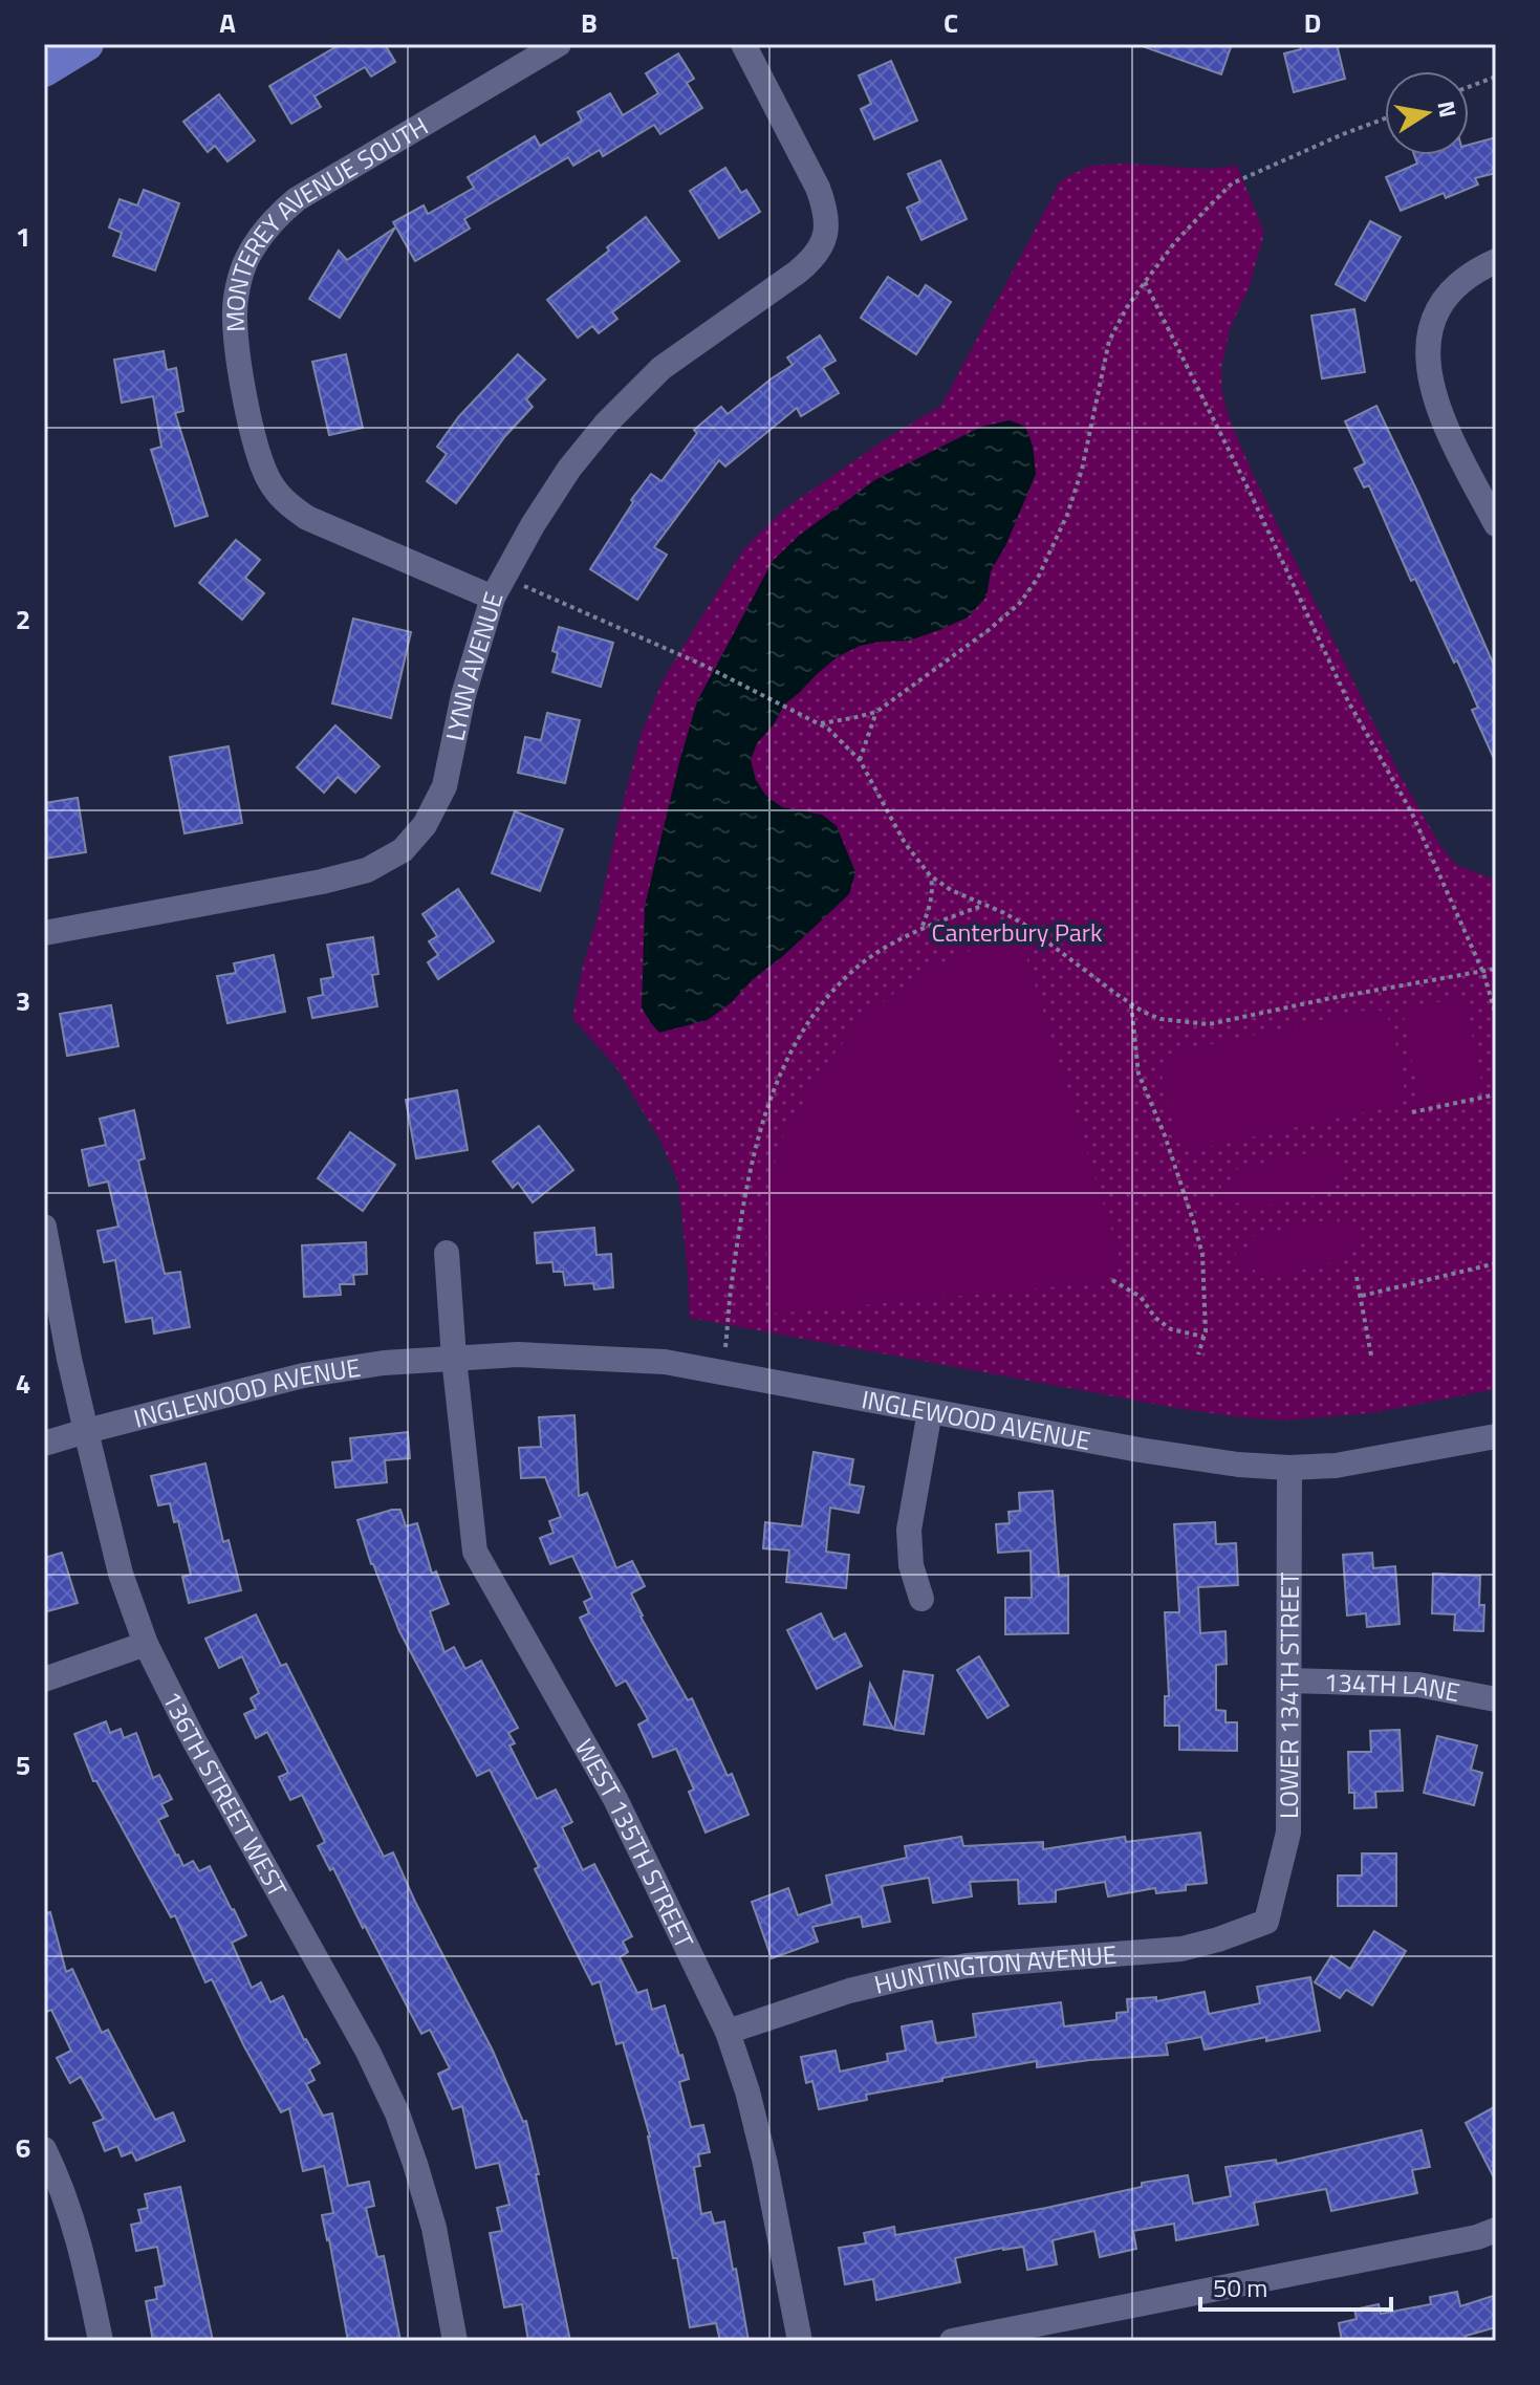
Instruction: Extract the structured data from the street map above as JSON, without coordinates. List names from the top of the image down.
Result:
{
  "streets": {
    "street": [
      "MONTEREY AVENUE SOUTH",
      "LYNN AVENUE",
      "INGLEWOOD AVENUE",
      "134TH LANE",
      "LOWER 134TH STREET",
      "136TH STREET WEST",
      "WEST 135TH STREET",
      "HUNTINGTON AVENUE"
    ]
  },
  "crossings": [
    ["MONTEREY AVENUE SOUTH", "LYNN AVENUE"],
    ["INGLEWOOD AVENUE", "LOWER 134TH STREET"],
    ["INGLEWOOD AVENUE", "136TH STREET WEST"],
    ["INGLEWOOD AVENUE", "WEST 135TH STREET"],
    ["134TH LANE", "LOWER 134TH STREET"],
    ["LOWER 134TH STREET", "HUNTINGTON AVENUE"],
    ["WEST 135TH STREET", "HUNTINGTON AVENUE"]
  ],
  "parks": ["Canterbury Park"],
  "scale_bar": "50 m",
  "north": "right",
  "grid": {
    "columns": [
      "A",
      "B",
      "C",
      "D"
    ],
    "rows": [
      "1",
      "2",
      "3",
      "4",
      "5",
      "6"
    ]
  }
}
